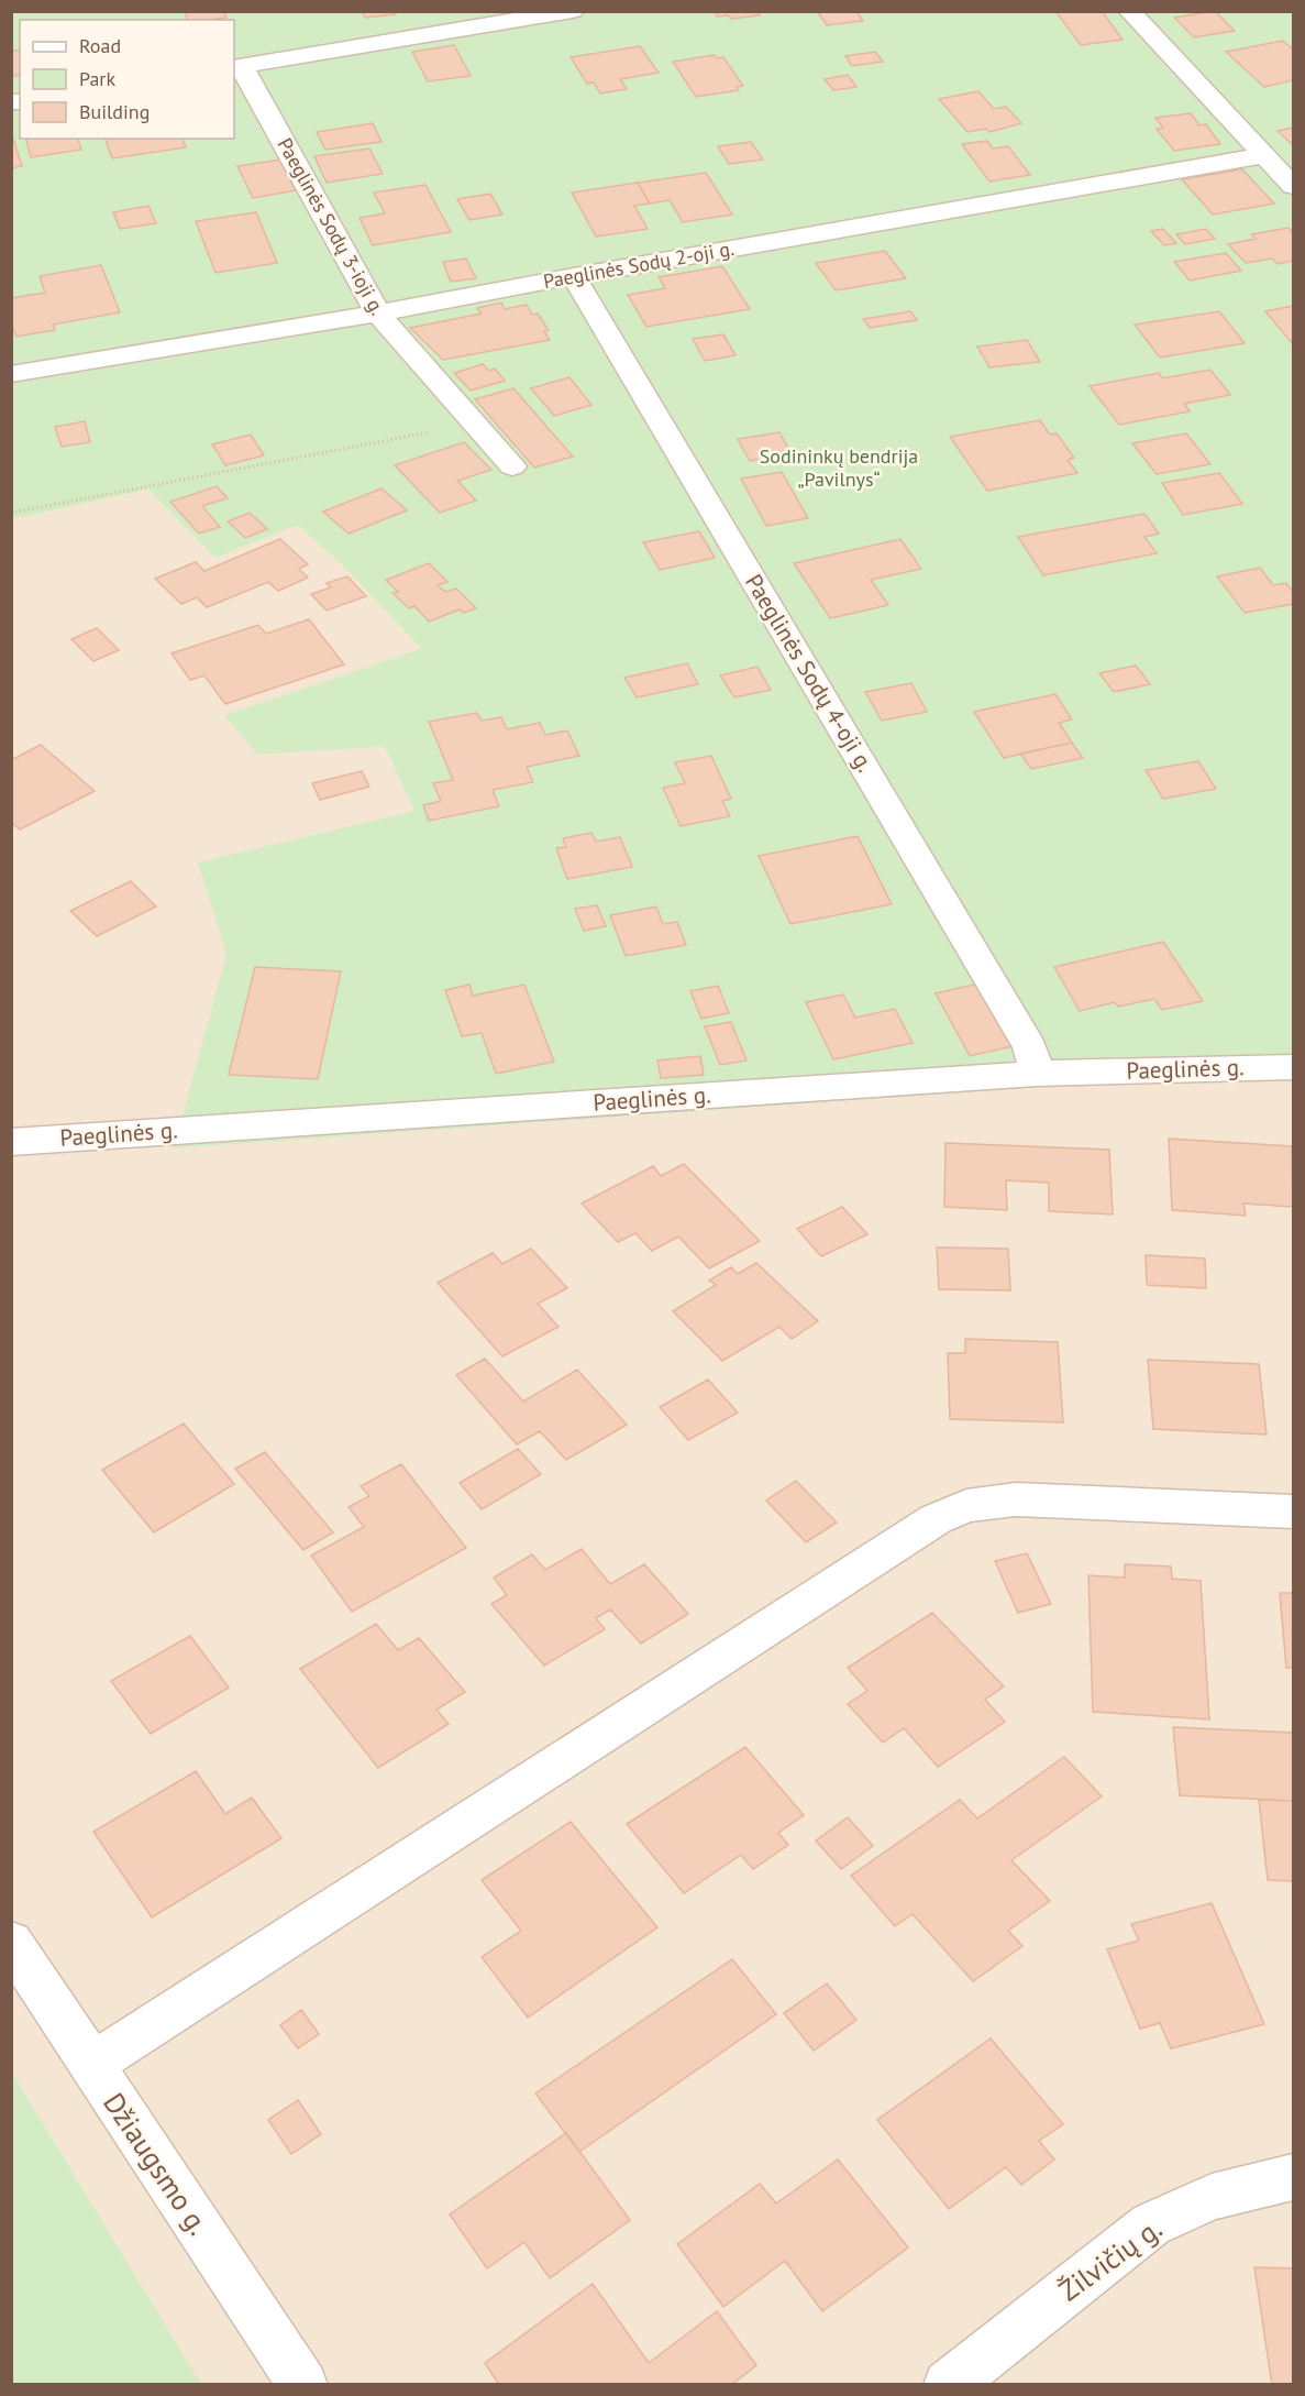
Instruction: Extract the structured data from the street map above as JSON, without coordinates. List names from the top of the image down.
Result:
{
  "streets": {
    "street": [
      "Paeglinės Sodų 3-ioji g.",
      "Paeglinės Sodų 2-oji g.",
      "Paeglinės Sodų 4-oji g.",
      "Paeglinės g.",
      "Džiaugsmo g.",
      "Žilvičių g."
    ]
  },
  "crossings": [
    ["Paeglinės Sodų 3-ioji g.", "Paeglinės Sodų 2-oji g."],
    ["Paeglinės Sodų 2-oji g.", "Paeglinės Sodų 4-oji g."],
    ["Paeglinės Sodų 4-oji g.", "Paeglinės g."]
  ],
  "parks": ["Sodininkų bendrija „Pavilnys“"],
  "legend": ["Road", "Park", "Building"]
}
